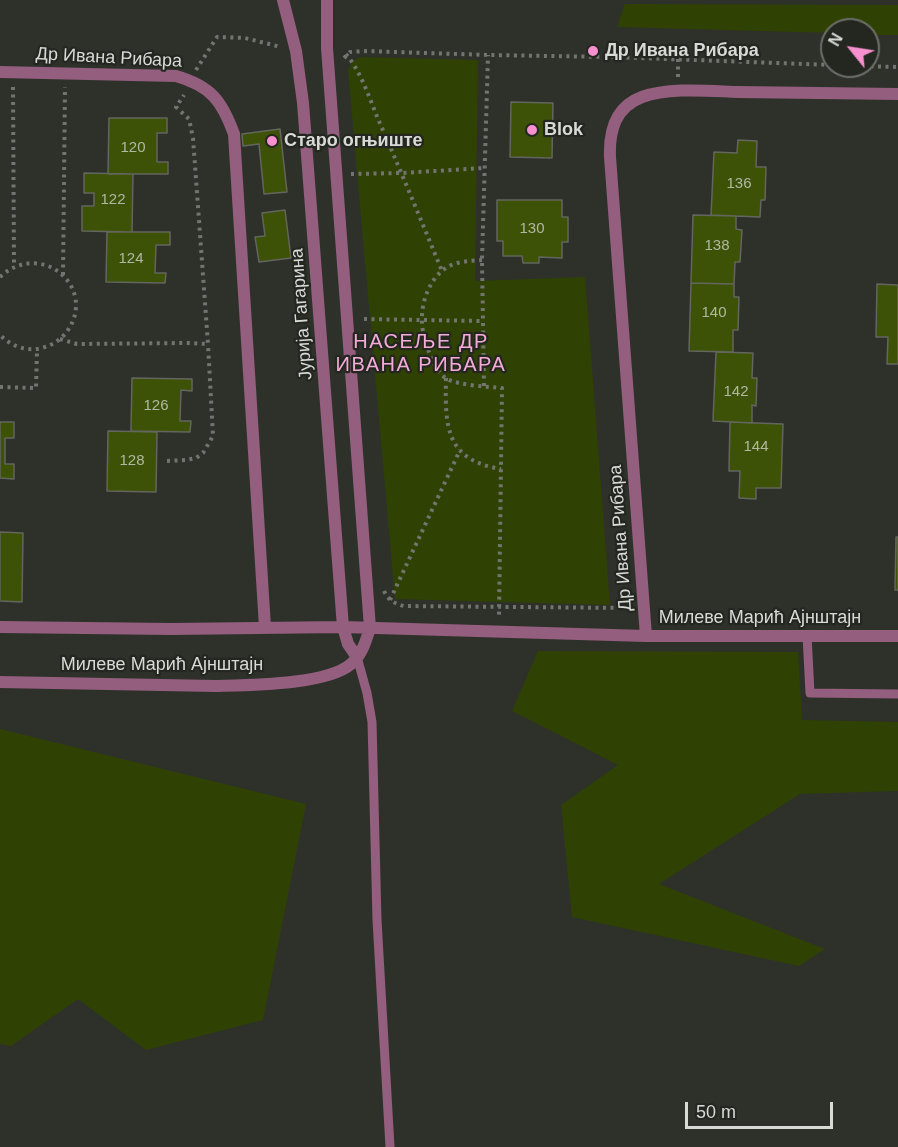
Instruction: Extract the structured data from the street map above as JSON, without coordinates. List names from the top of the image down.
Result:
{
  "streets": {
    "street": ["Др Ивана Рибара", "Јурија Гагарина", "Милеве Марић Ајнштајн"]
  },
  "crossings": [
    ["Др Ивана Рибара", "Милеве Марић Ајнштајн"],
    ["Јурија Гагарина", "Милеве Марић Ајнштајн"]
  ],
  "districts": ["НАСЕЉЕ ДР ИВАНА РИБАРА"],
  "places": ["Др Ивана Рибара", "Blok", "Старо огњиште"],
  "house_numbers": [
    "120",
    "136",
    "122",
    "130",
    "138",
    "124",
    "140",
    "142",
    "126",
    "144",
    "128"
  ],
  "scale_bar": "50 m",
  "north": "top left"
}
